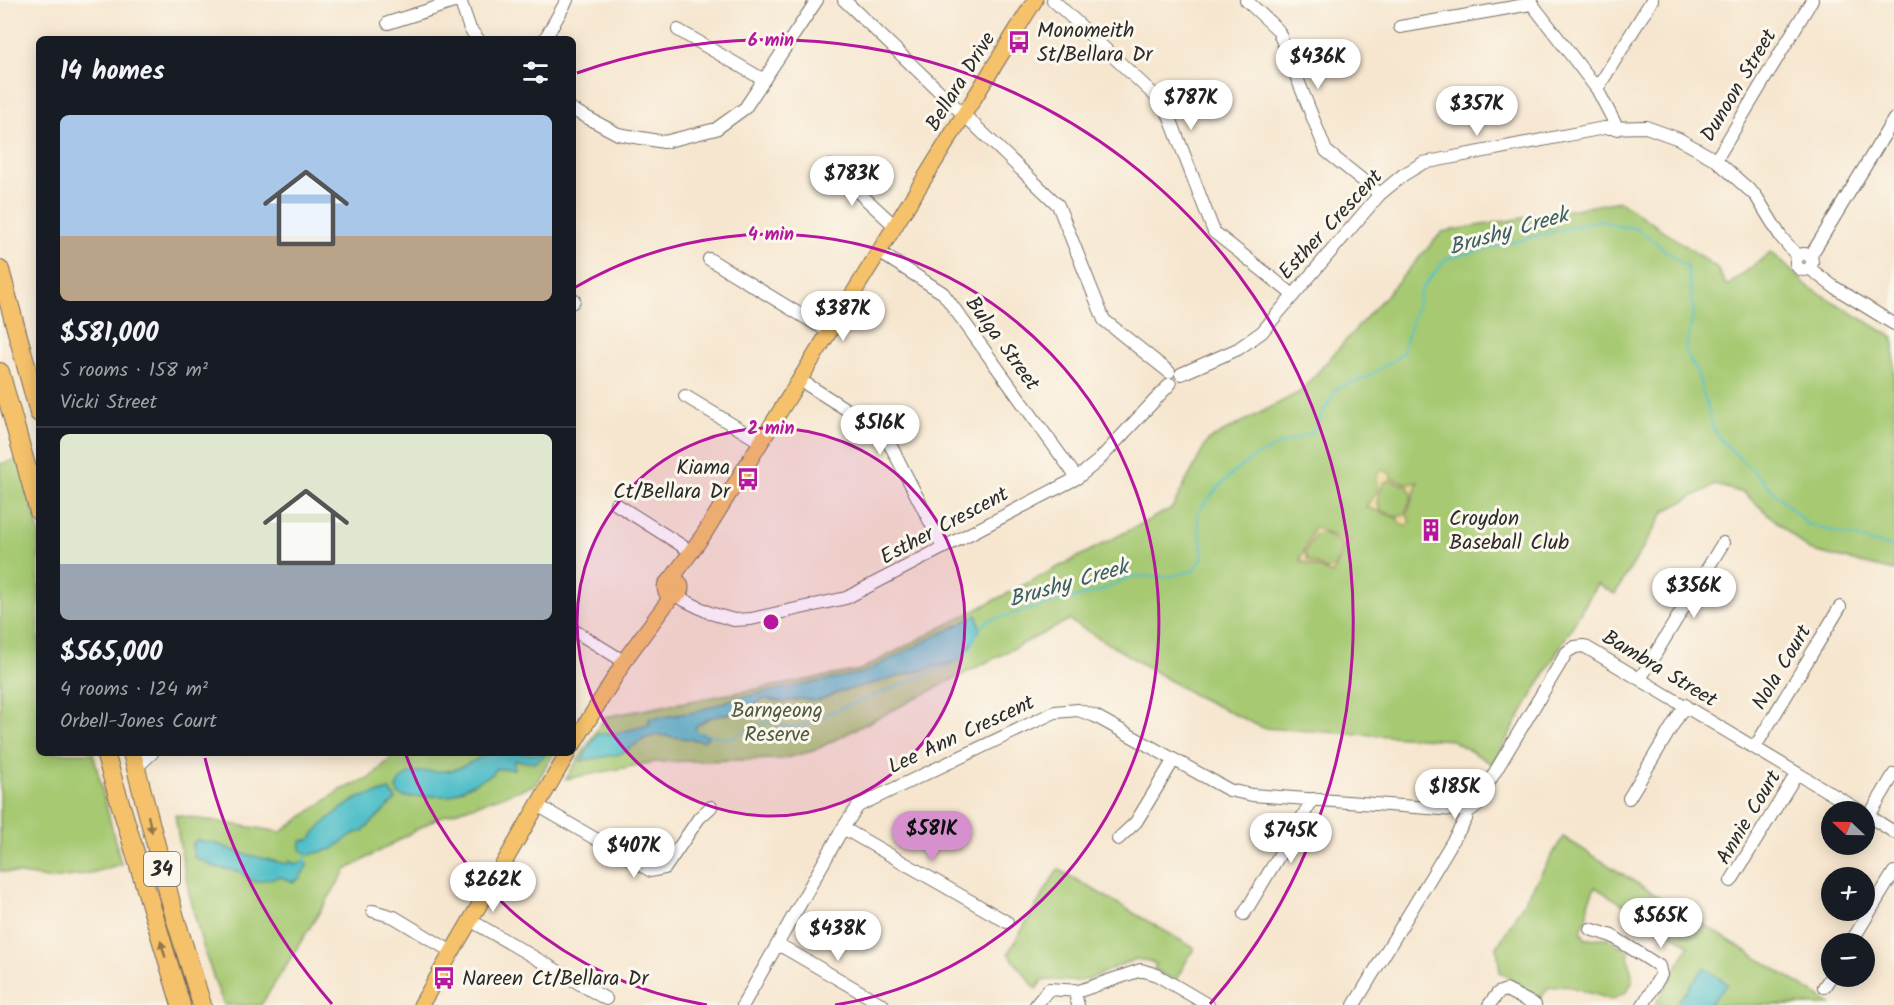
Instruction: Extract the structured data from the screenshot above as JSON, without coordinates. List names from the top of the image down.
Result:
{
  "streets": {
    "highway": ["34"],
    "main road": ["Bellara Drive"],
    "street": [
      "Dunoon Street",
      "Esther Crescent",
      "Bulga Street",
      "Nola Court",
      "Bambra Street",
      "Lee Ann Crescent",
      "Annie Court"
    ]
  },
  "crossings": [
    ["Bellara Drive", "Esther Crescent"],
    ["Bellara Drive", "Bulga Street"],
    ["Dunoon Street", "Esther Crescent"],
    ["Esther Crescent", "Bulga Street"],
    ["Nola Court", "Bambra Street"],
    ["Bambra Street", "Lee Ann Crescent"],
    ["Bambra Street", "Annie Court"]
  ],
  "water": ["Brushy Creek"],
  "parks": ["Barngeong Reserve"],
  "places": {
    "bus stop": ["Monomeith St/Bellara Dr", "Kiama Ct/Bellara Dr", "Nareen Ct/Bellara Dr"],
    "building": ["Croydon Baseball Club"]
  },
  "north": "left",
  "page": {
    "heading": "14 homes",
    "price": [
      "$436K",
      "$787K",
      "$357K",
      "$783K",
      "$387K",
      "$516K",
      "$356K",
      "$185K",
      "$581K",
      "$745K",
      "$407K",
      "$262K",
      "$565K",
      "$438K"
    ],
    "list": [
      {
        "name": "$581,000",
        "note": "5 rooms · 158 m² · Vicki Street"
      },
      {
        "name": "$565,000",
        "note": "4 rooms · 124 m² · Orbell-Jones Court"
      }
    ],
    "map_buttons": ["+", "−"]
  },
  "rings": ["6 min", "4 min", "2 min"]
}
